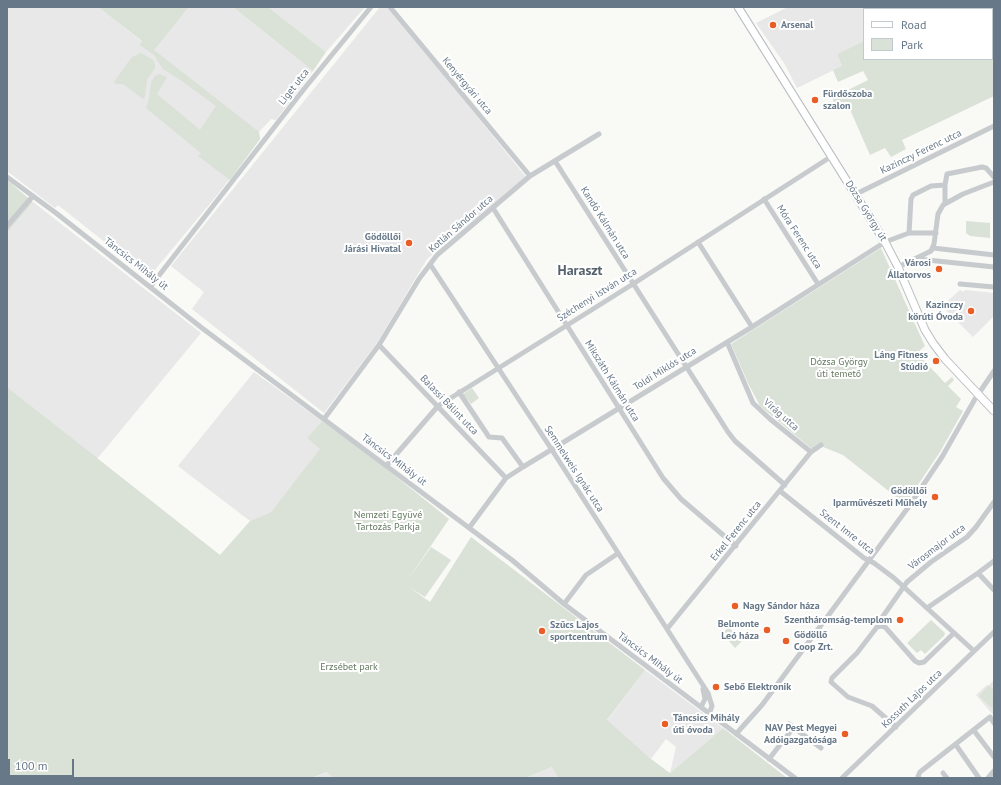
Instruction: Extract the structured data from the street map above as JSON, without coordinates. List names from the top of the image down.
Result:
{
  "streets": {
    "main road": ["Dózsa György út"],
    "street": [
      "Kenyérgyári utca",
      "Liget utca",
      "Kazinczy Ferenc utca",
      "Kandó Kálmán utca",
      "Kotlán Sándor utca",
      "Móra Ferenc utca",
      "Táncsics Mihály út",
      "Széchenyi István utca",
      "Toldi Miklós utca",
      "Mikszáth Kálmán utca",
      "Balassi Bálint utca",
      "Virág utca",
      "Semmelweis Ignác utca",
      "Erkel Ferenc utca",
      "Szent Imre utca",
      "Városmajor utca",
      "Kossuth Lajos utca"
    ]
  },
  "crossings": [
    ["Kenyérgyári utca", "Kotlán Sándor utca"],
    ["Liget utca", "Táncsics Mihály út"],
    ["Kazinczy Ferenc utca", "Dózsa György út"],
    ["Dózsa György út", "Széchenyi István utca"],
    ["Dózsa György út", "Toldi Miklós utca"],
    ["Kandó Kálmán utca", "Kotlán Sándor utca"],
    ["Kandó Kálmán utca", "Széchenyi István utca"],
    ["Kandó Kálmán utca", "Toldi Miklós utca"],
    ["Kandó Kálmán utca", "Erkel Ferenc utca"],
    ["Kotlán Sándor utca", "Táncsics Mihály út"],
    ["Kotlán Sándor utca", "Mikszáth Kálmán utca"],
    ["Kotlán Sándor utca", "Balassi Bálint utca"],
    ["Kotlán Sándor utca", "Semmelweis Ignác utca"],
    ["Móra Ferenc utca", "Széchenyi István utca"],
    ["Móra Ferenc utca", "Toldi Miklós utca"],
    ["Táncsics Mihály út", "Széchenyi István utca"],
    ["Táncsics Mihály út", "Toldi Miklós utca"],
    ["Táncsics Mihály út", "Semmelweis Ignác utca"],
    ["Széchenyi István utca", "Mikszáth Kálmán utca"],
    ["Széchenyi István utca", "Balassi Bálint utca"],
    ["Széchenyi István utca", "Semmelweis Ignác utca"],
    ["Toldi Miklós utca", "Mikszáth Kálmán utca"],
    ["Toldi Miklós utca", "Balassi Bálint utca"],
    ["Toldi Miklós utca", "Virág utca"],
    ["Toldi Miklós utca", "Semmelweis Ignác utca"],
    ["Mikszáth Kálmán utca", "Erkel Ferenc utca"],
    ["Virág utca", "Erkel Ferenc utca"],
    ["Semmelweis Ignác utca", "Erkel Ferenc utca"],
    ["Erkel Ferenc utca", "Szent Imre utca"],
    ["Szent Imre utca", "Városmajor utca"],
    ["Szent Imre utca", "Kossuth Lajos utca"]
  ],
  "districts": ["Haraszt"],
  "parks": ["Dózsa György úti temető", "Nemzeti Együvé Tartozás Parkja", "Erzsébet park"],
  "places": [
    "Arsenal",
    "Fürdőszoba szalon",
    "Gödöllői Járási Hivatal",
    "Városi Állatorvos",
    "Kazinczy körúti Óvoda",
    "Láng Fitness Stúdió",
    "Gödöllői Iparművészeti Műhely",
    "Nagy Sándor háza",
    "Szentháromság-templom",
    "Belmonte Leó háza",
    "Szűcs Lajos sportcentrum",
    "Gödöllő Coop Zrt.",
    "Sebő Elektronik",
    "Táncsics Mihály úti óvoda",
    "NAV Pest Megyei Adóigazgatósága"
  ],
  "legend": ["Road", "Park"],
  "scale_bar": "100 m"
}
